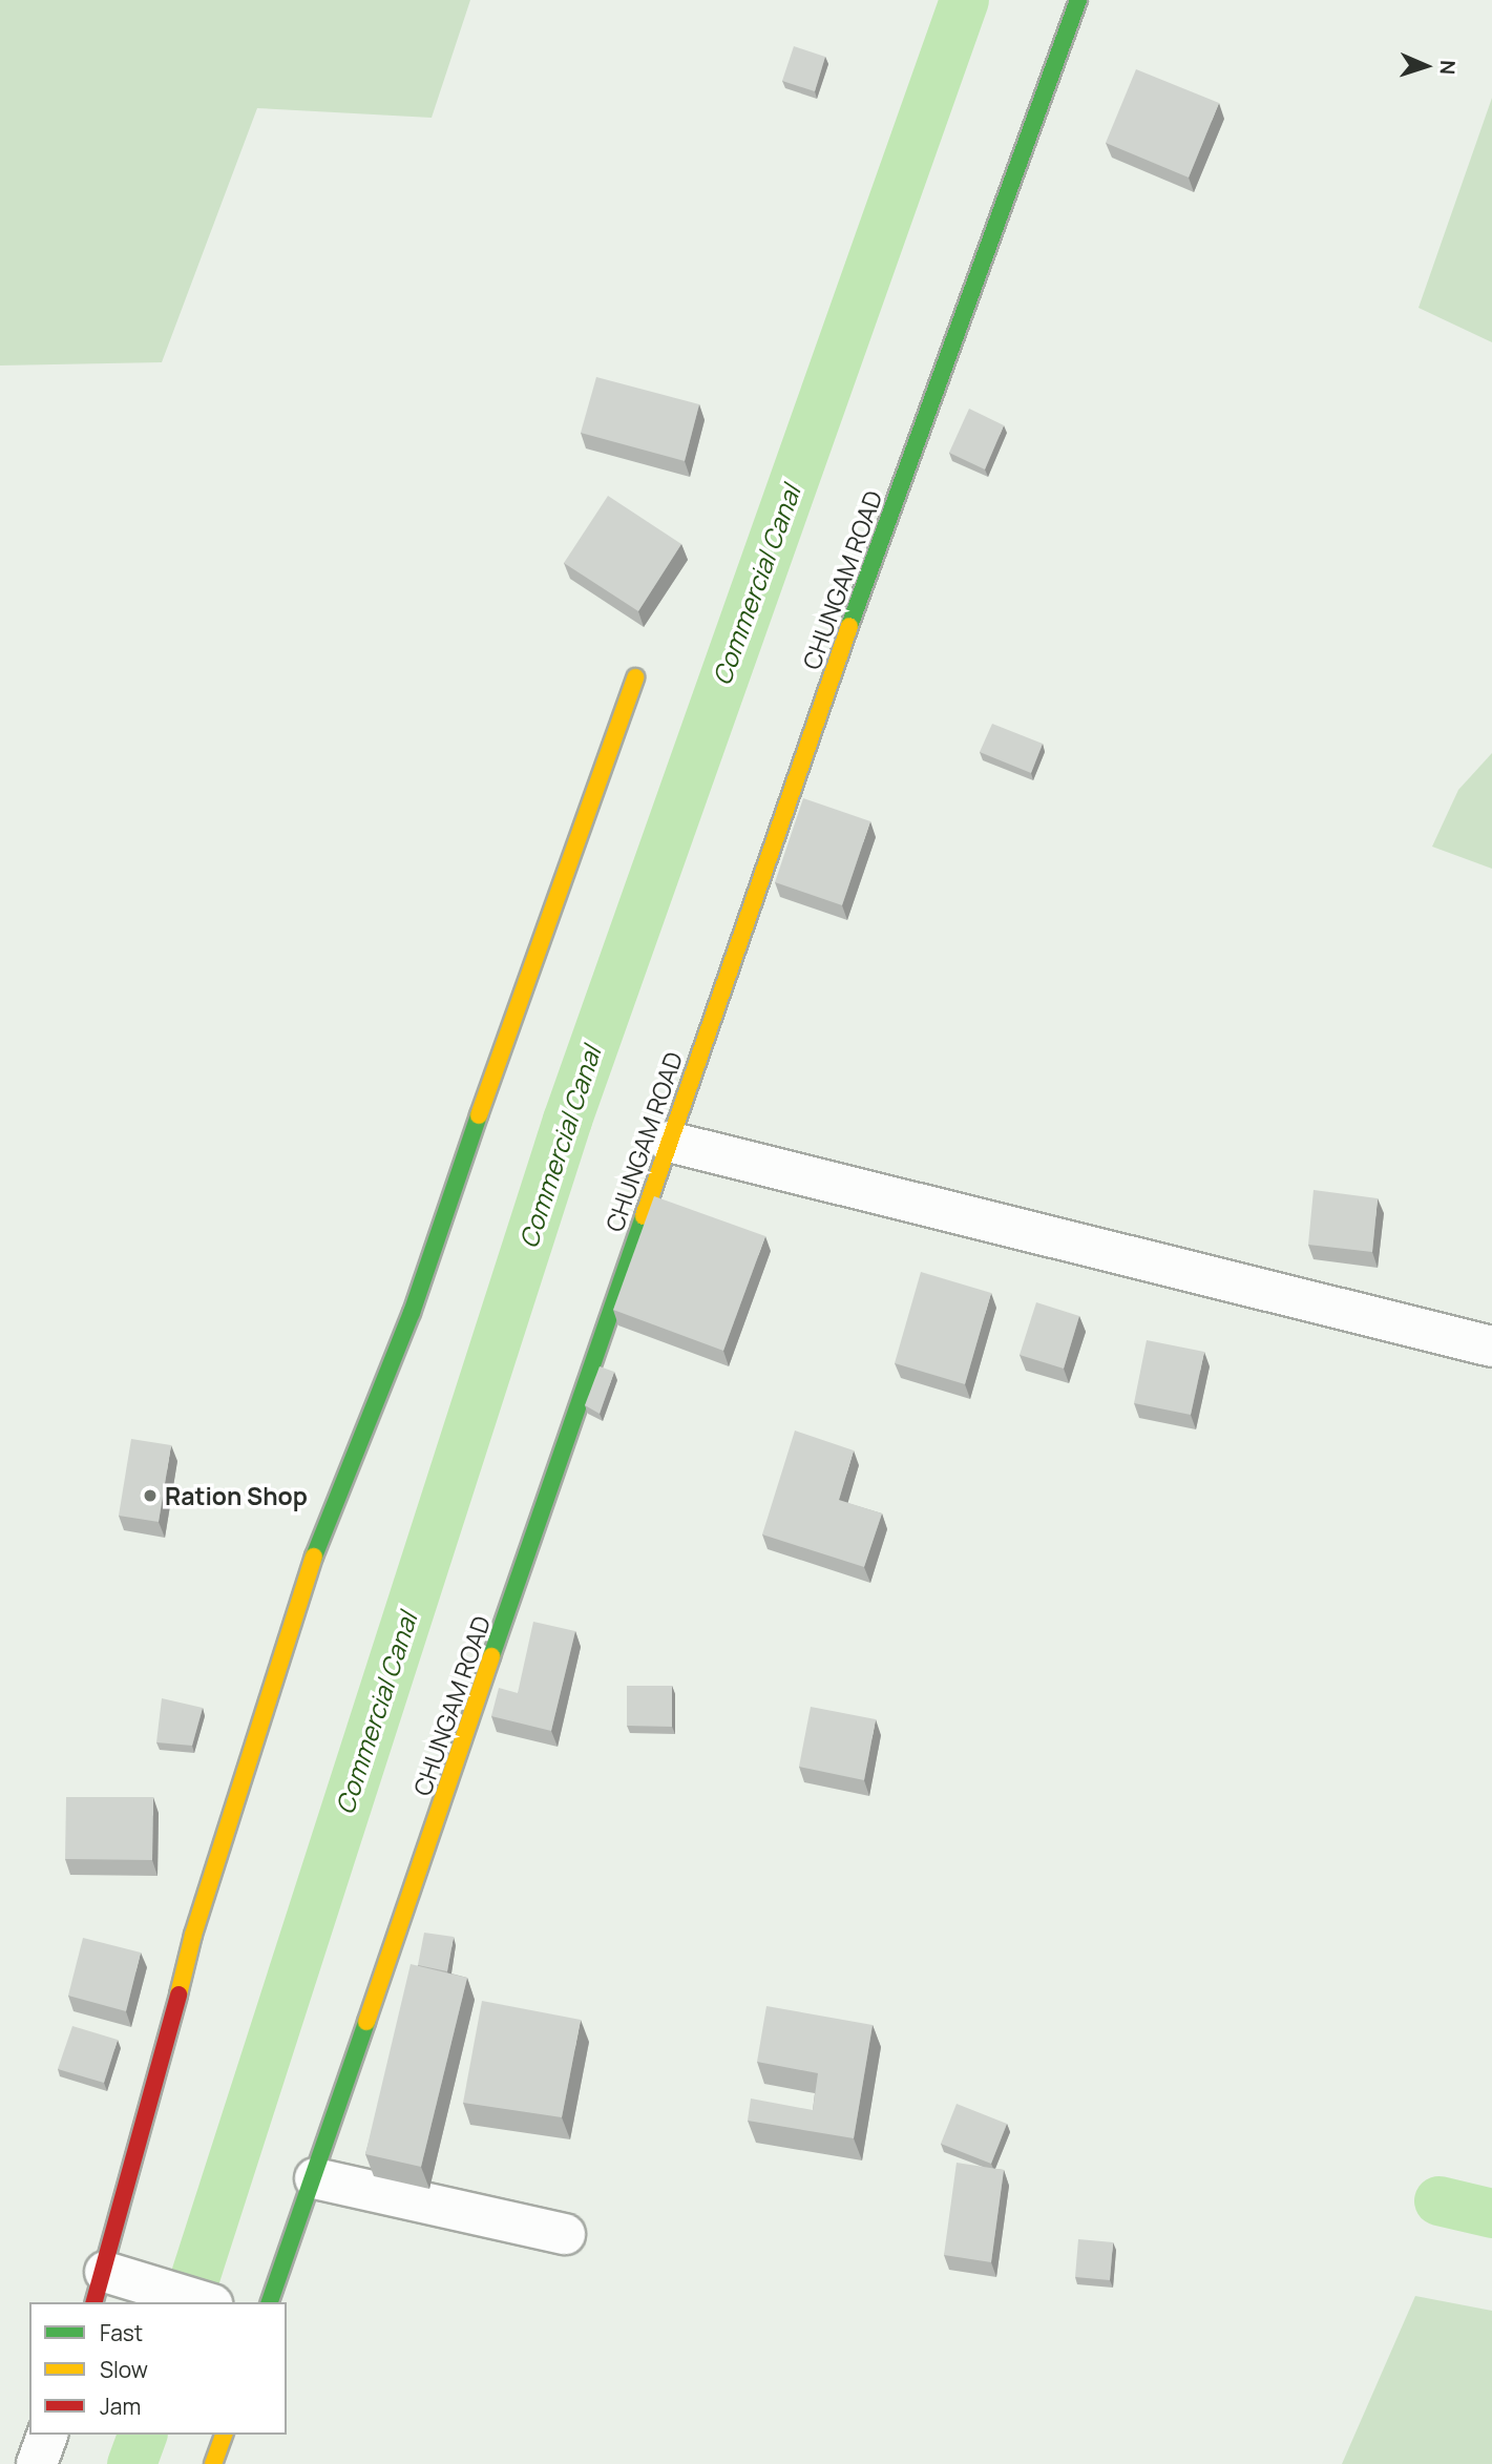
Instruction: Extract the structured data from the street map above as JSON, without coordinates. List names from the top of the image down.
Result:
{
  "streets": {
    "main road": ["CHUNGAM ROAD"]
  },
  "water": ["Commercial Canal"],
  "places": ["Ration Shop"],
  "legend": ["Fast", "Slow", "Jam"],
  "north": "right"
}
